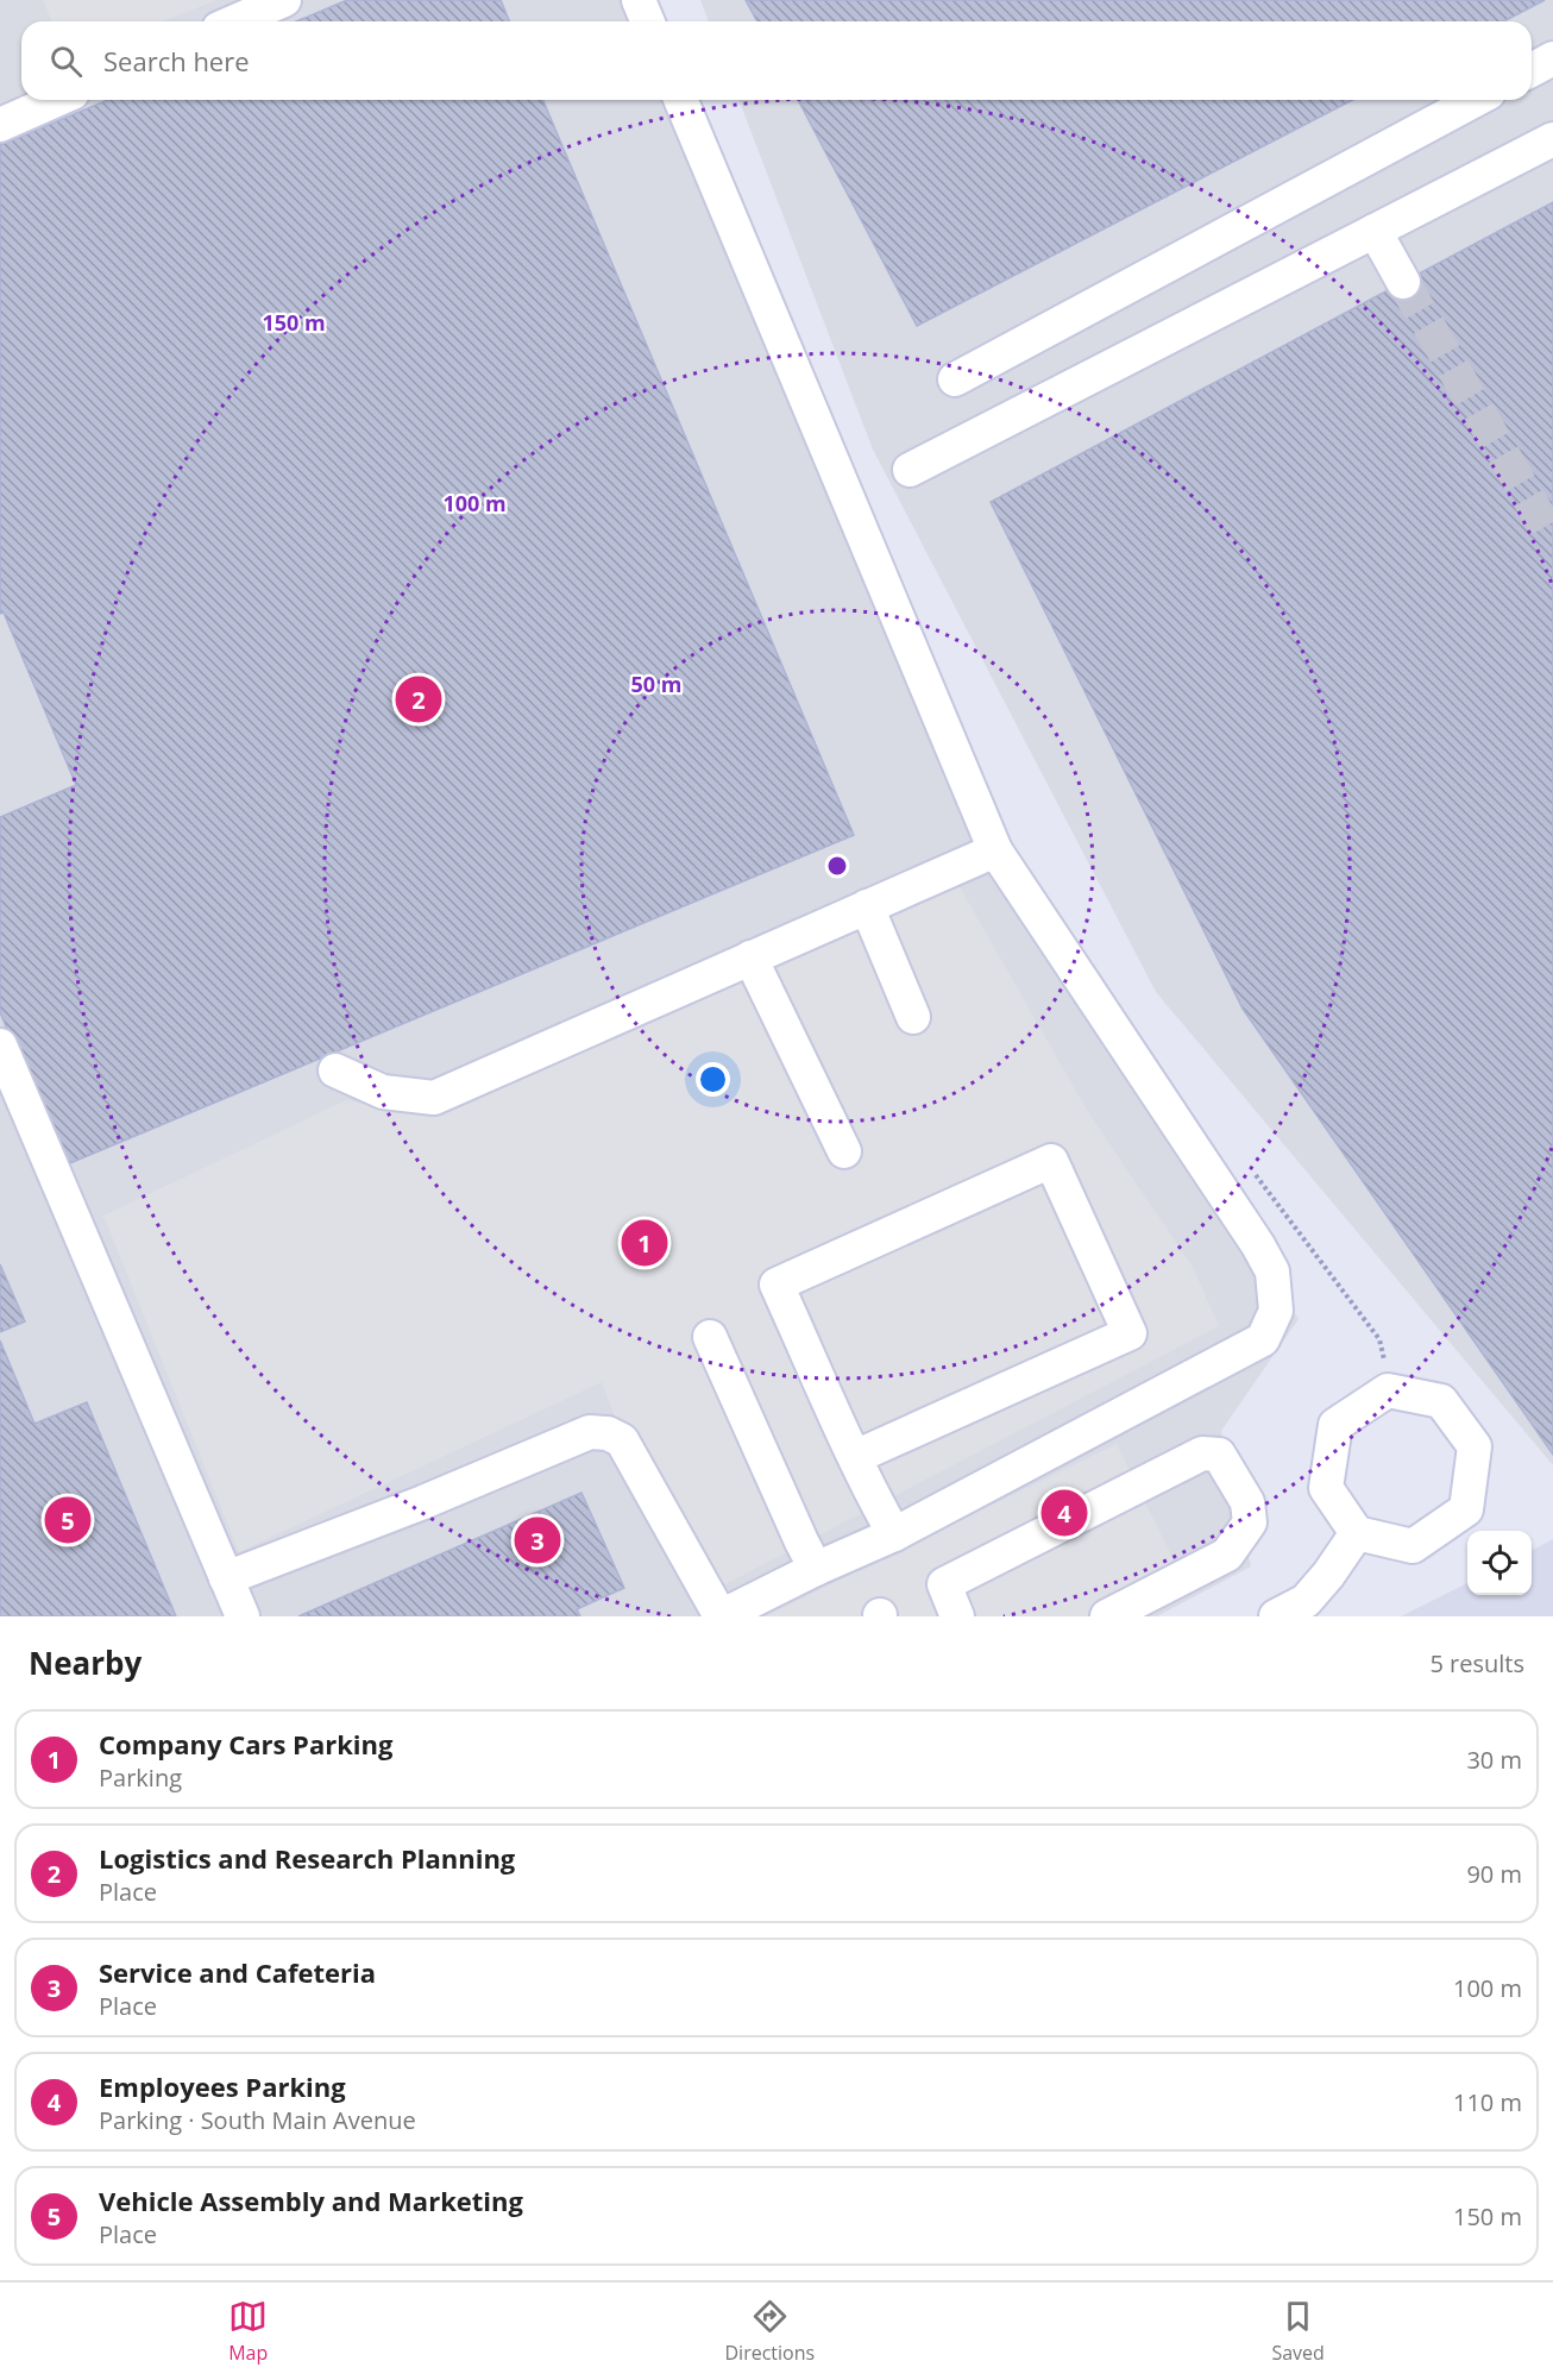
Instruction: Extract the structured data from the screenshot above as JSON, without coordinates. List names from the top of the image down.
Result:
{
  "page": {
    "search": "Search here",
    "pins": [
      "2",
      "1",
      "4",
      "5",
      "3"
    ],
    "heading": ["Nearby", "5 results"],
    "list": [
      {
        "mark": "1",
        "name": "Company Cars Parking",
        "note": "Parking",
        "value": "30 m"
      },
      {
        "mark": "2",
        "name": "Logistics and Research Planning",
        "note": "Place",
        "value": "90 m"
      },
      {
        "mark": "3",
        "name": "Service and Cafeteria",
        "note": "Place",
        "value": "100 m"
      },
      {
        "mark": "4",
        "name": "Employees Parking",
        "note": "Parking · South Main Avenue",
        "value": "110 m"
      },
      {
        "mark": "5",
        "name": "Vehicle Assembly and Marketing",
        "note": "Place",
        "value": "150 m"
      }
    ],
    "nav": ["Map", "Directions", "Saved"]
  },
  "rings": ["150 m", "100 m", "50 m"]
}
